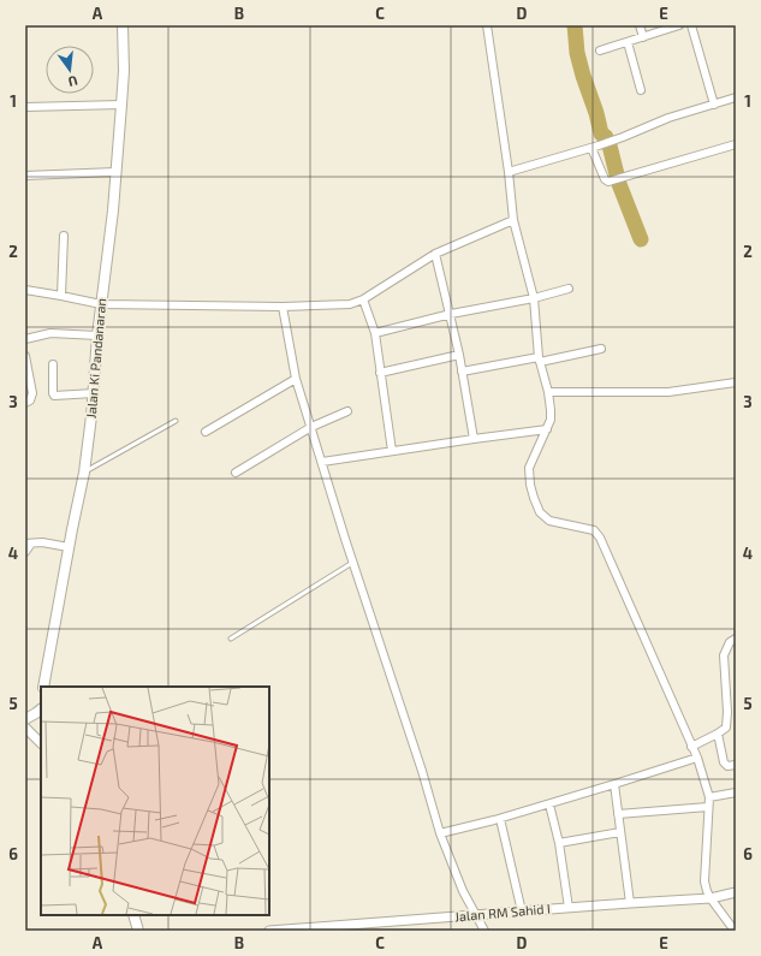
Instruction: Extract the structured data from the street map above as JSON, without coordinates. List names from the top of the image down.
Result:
{
  "streets": {
    "main road": ["Jalan Ki Pandanaran"],
    "street": ["Jalan RM Sahid I"]
  },
  "north": "bottom",
  "grid": {
    "columns": [
      "A",
      "B",
      "C",
      "D",
      "E"
    ],
    "rows": [
      "1",
      "2",
      "3",
      "4",
      "5",
      "6"
    ]
  }
}
